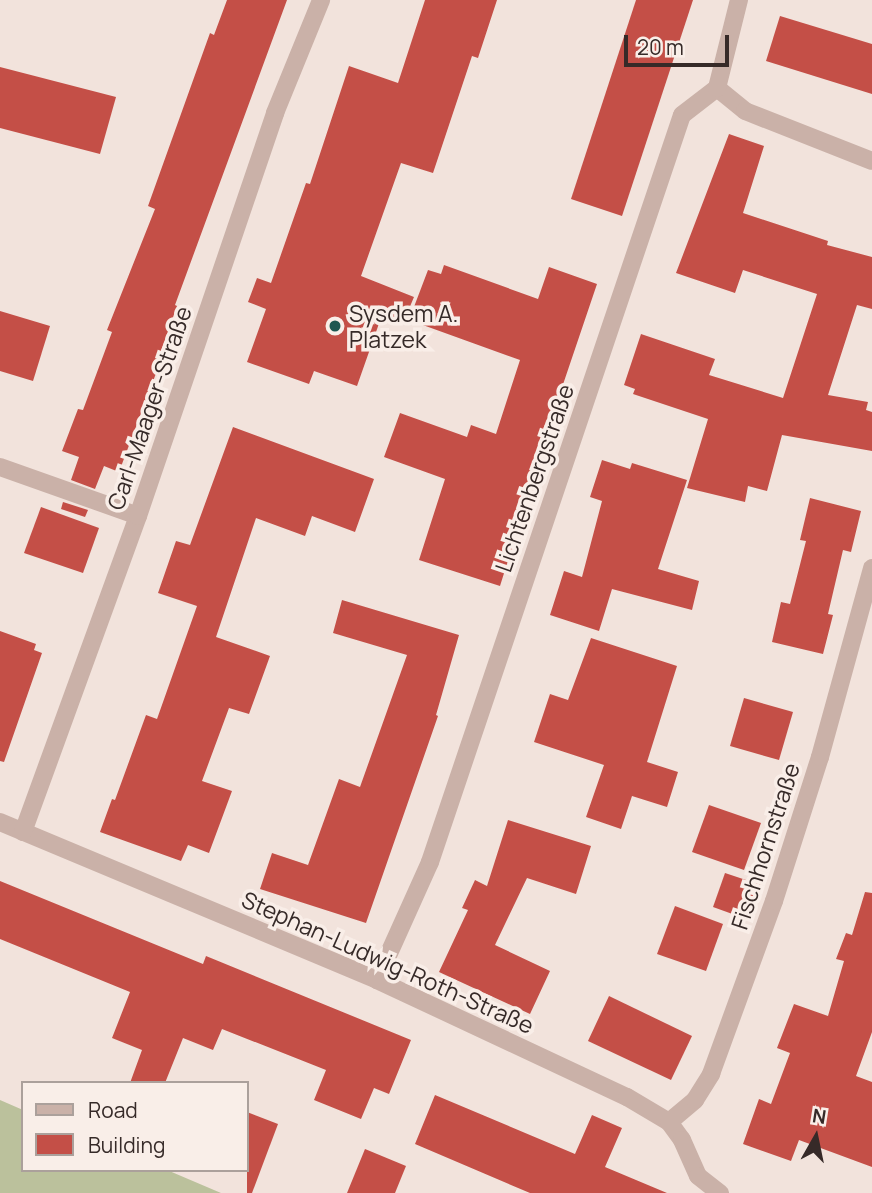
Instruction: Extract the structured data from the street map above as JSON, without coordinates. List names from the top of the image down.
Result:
{
  "streets": {
    "street": [
      "Carl-Maager-Straße",
      "Lichtenbergstraße",
      "Fischhornstraße",
      "Stephan-Ludwig-Roth-Straße"
    ]
  },
  "crossings": [
    ["Carl-Maager-Straße", "Stephan-Ludwig-Roth-Straße"],
    ["Lichtenbergstraße", "Stephan-Ludwig-Roth-Straße"],
    ["Fischhornstraße", "Stephan-Ludwig-Roth-Straße"]
  ],
  "places": ["Sysdem A. Platzek"],
  "legend": ["Road", "Building"],
  "scale_bar": "20 m",
  "north": "top"
}
